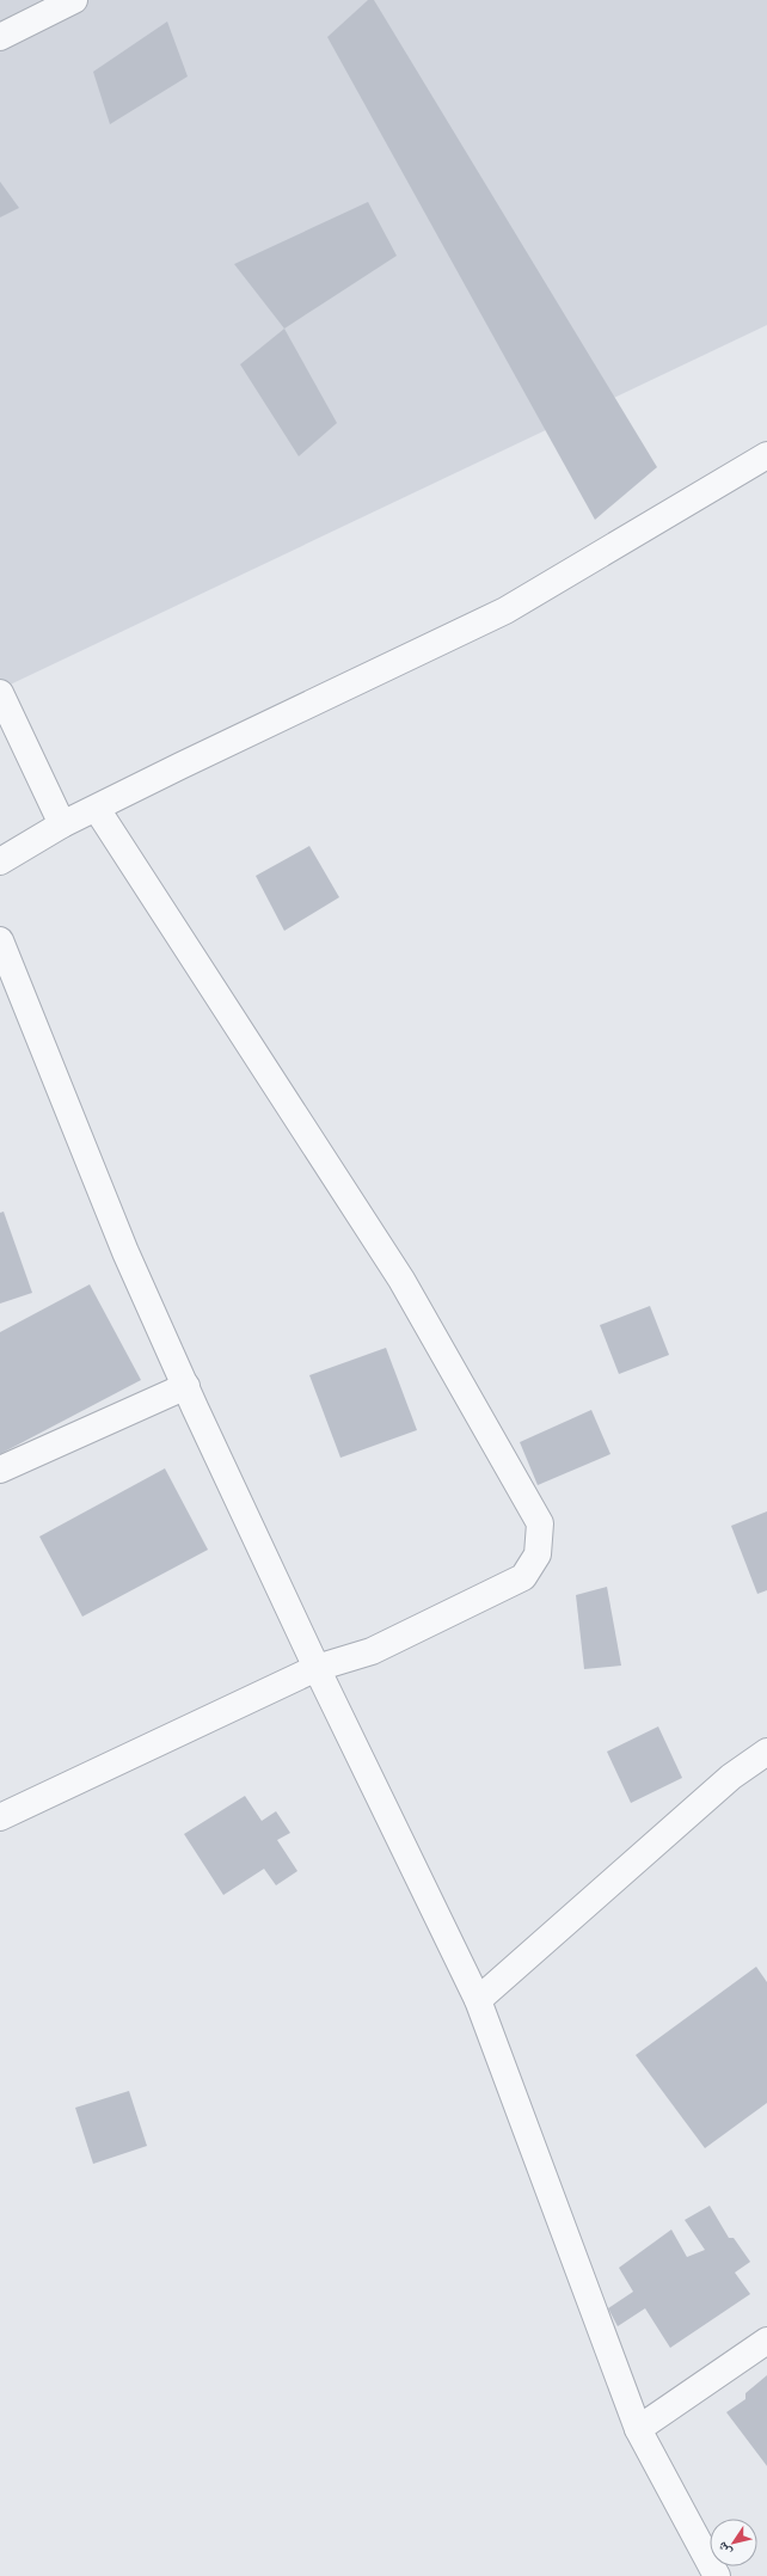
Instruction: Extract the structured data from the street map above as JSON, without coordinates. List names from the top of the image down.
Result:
{
  "north": "bottom left"
}
